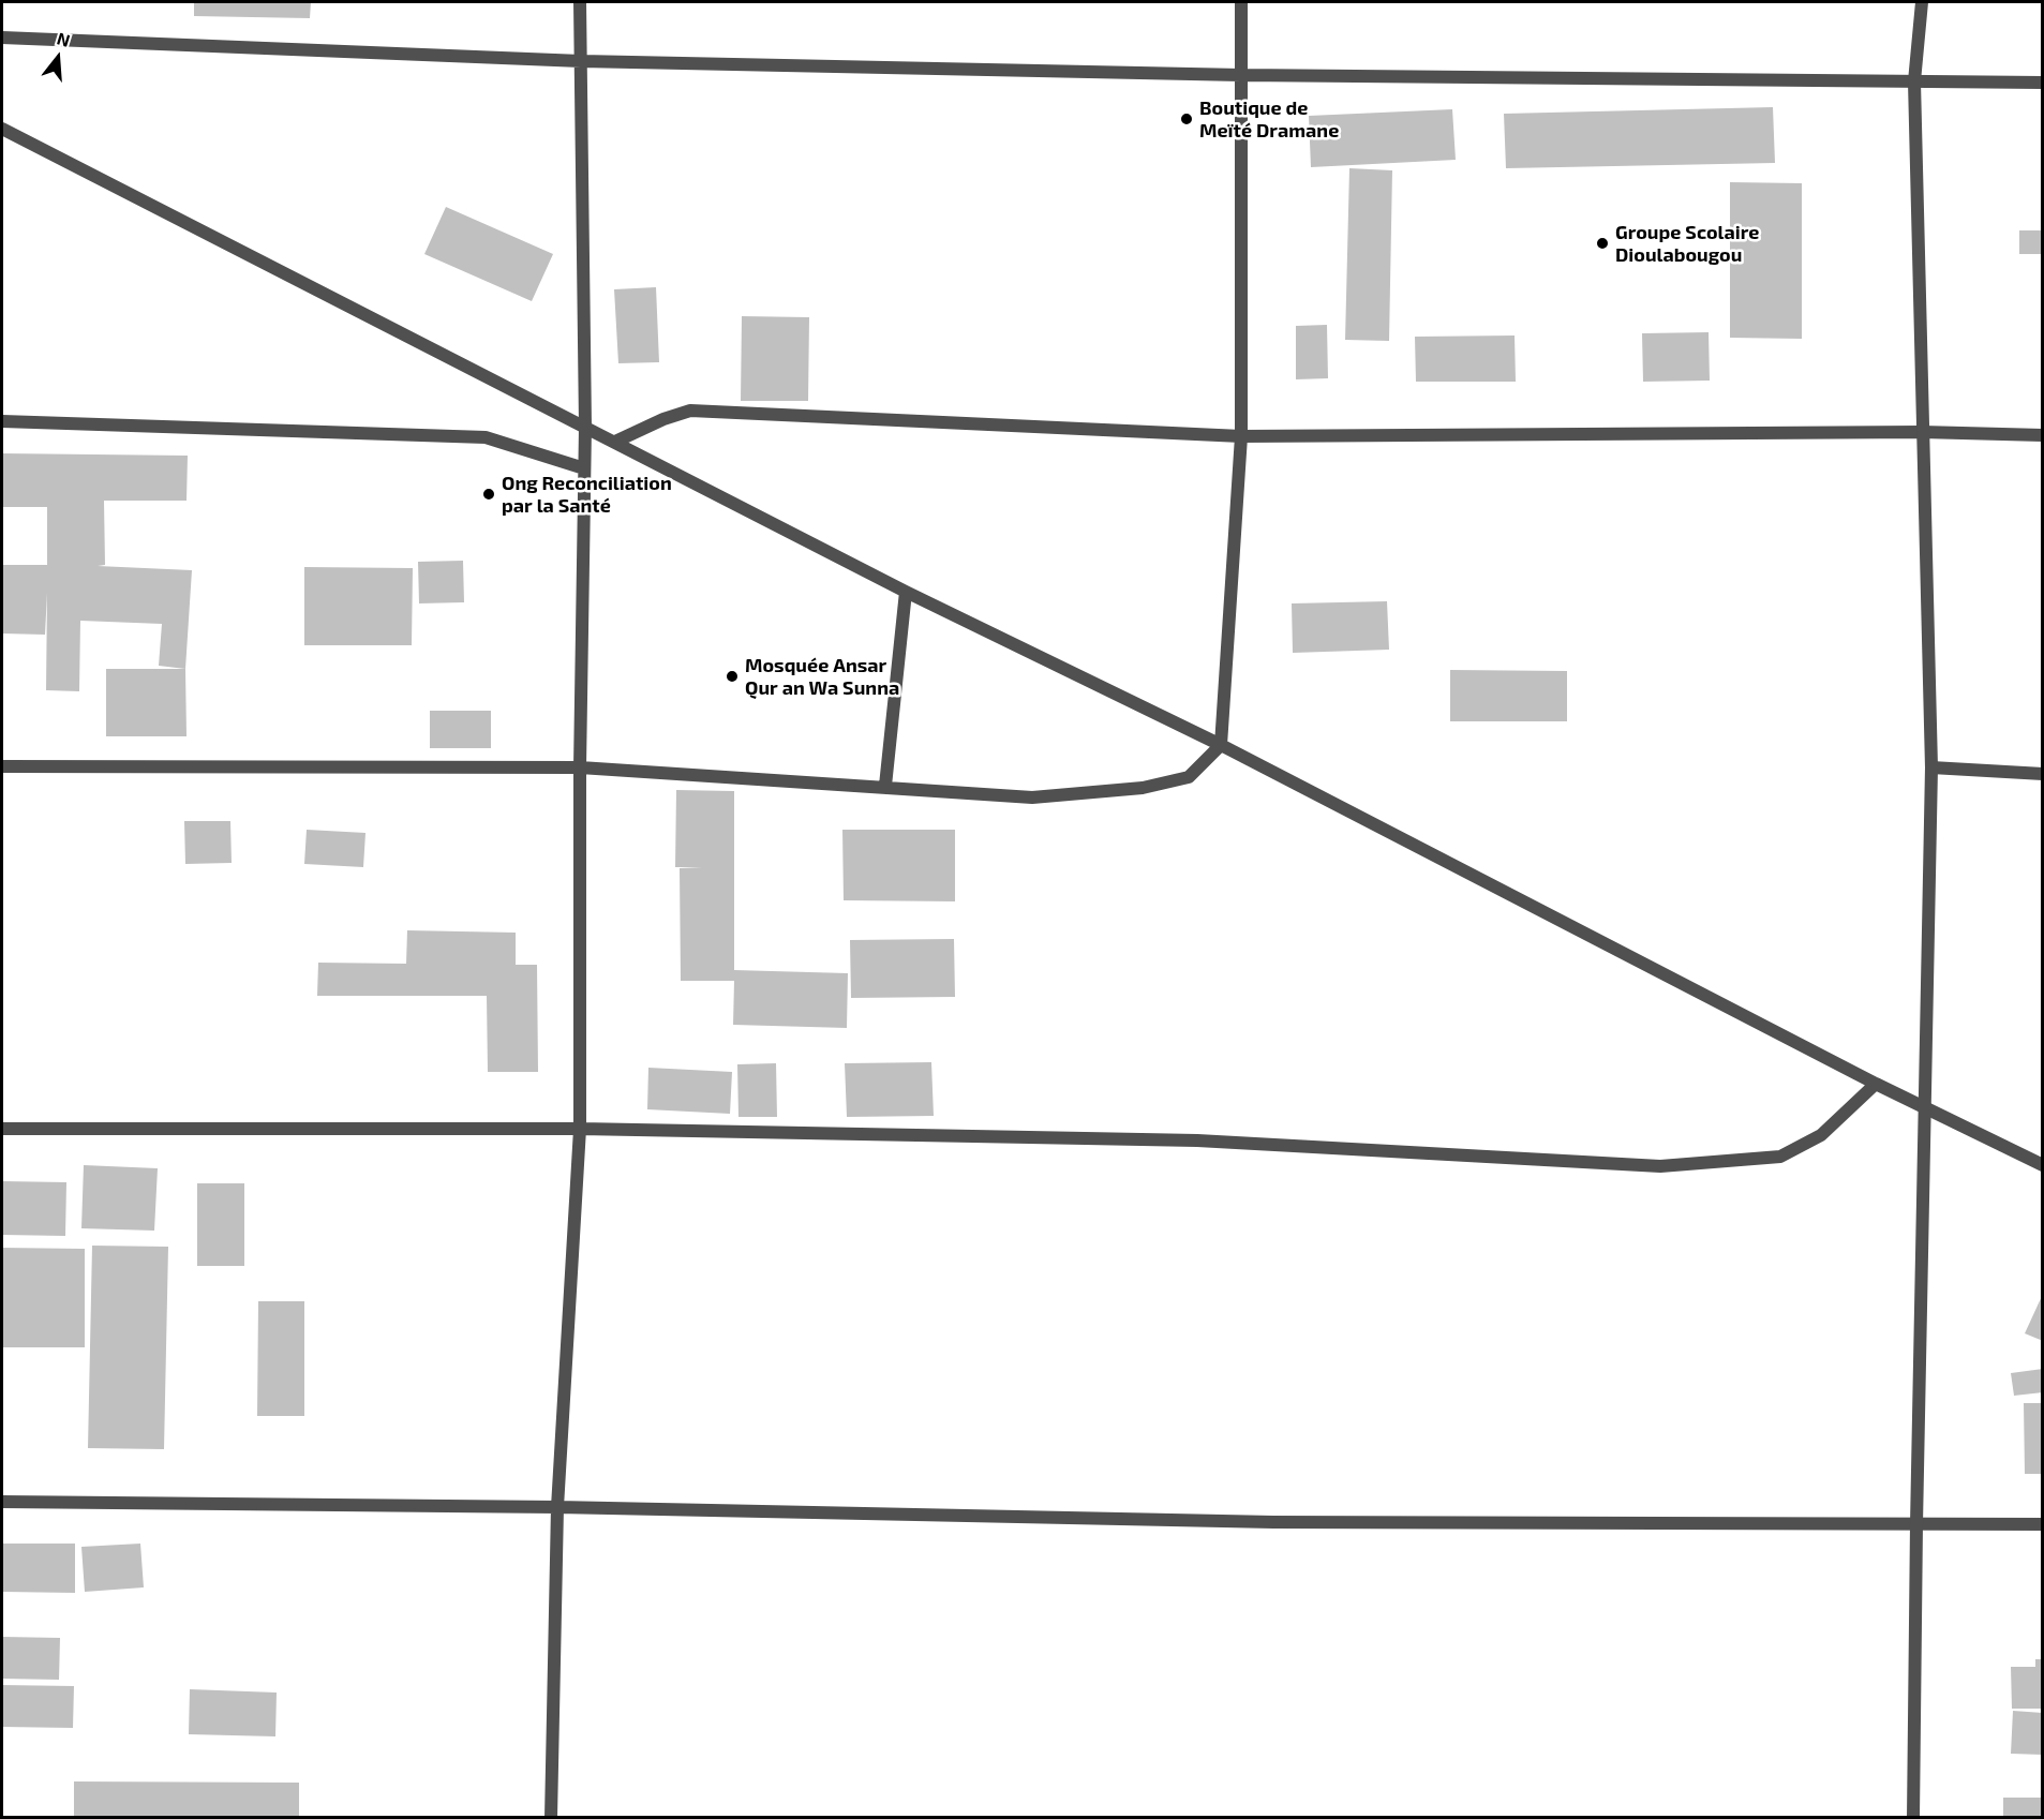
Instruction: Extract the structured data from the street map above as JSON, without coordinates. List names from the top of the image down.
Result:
{
  "places": [
    "Boutique de Meïté Dramane",
    "Groupe Scolaire Dioulabougou",
    "Ong Reconciliation par la Santé",
    "Mosquée Ansar Qur an Wa Sunna"
  ],
  "north": "top"
}
